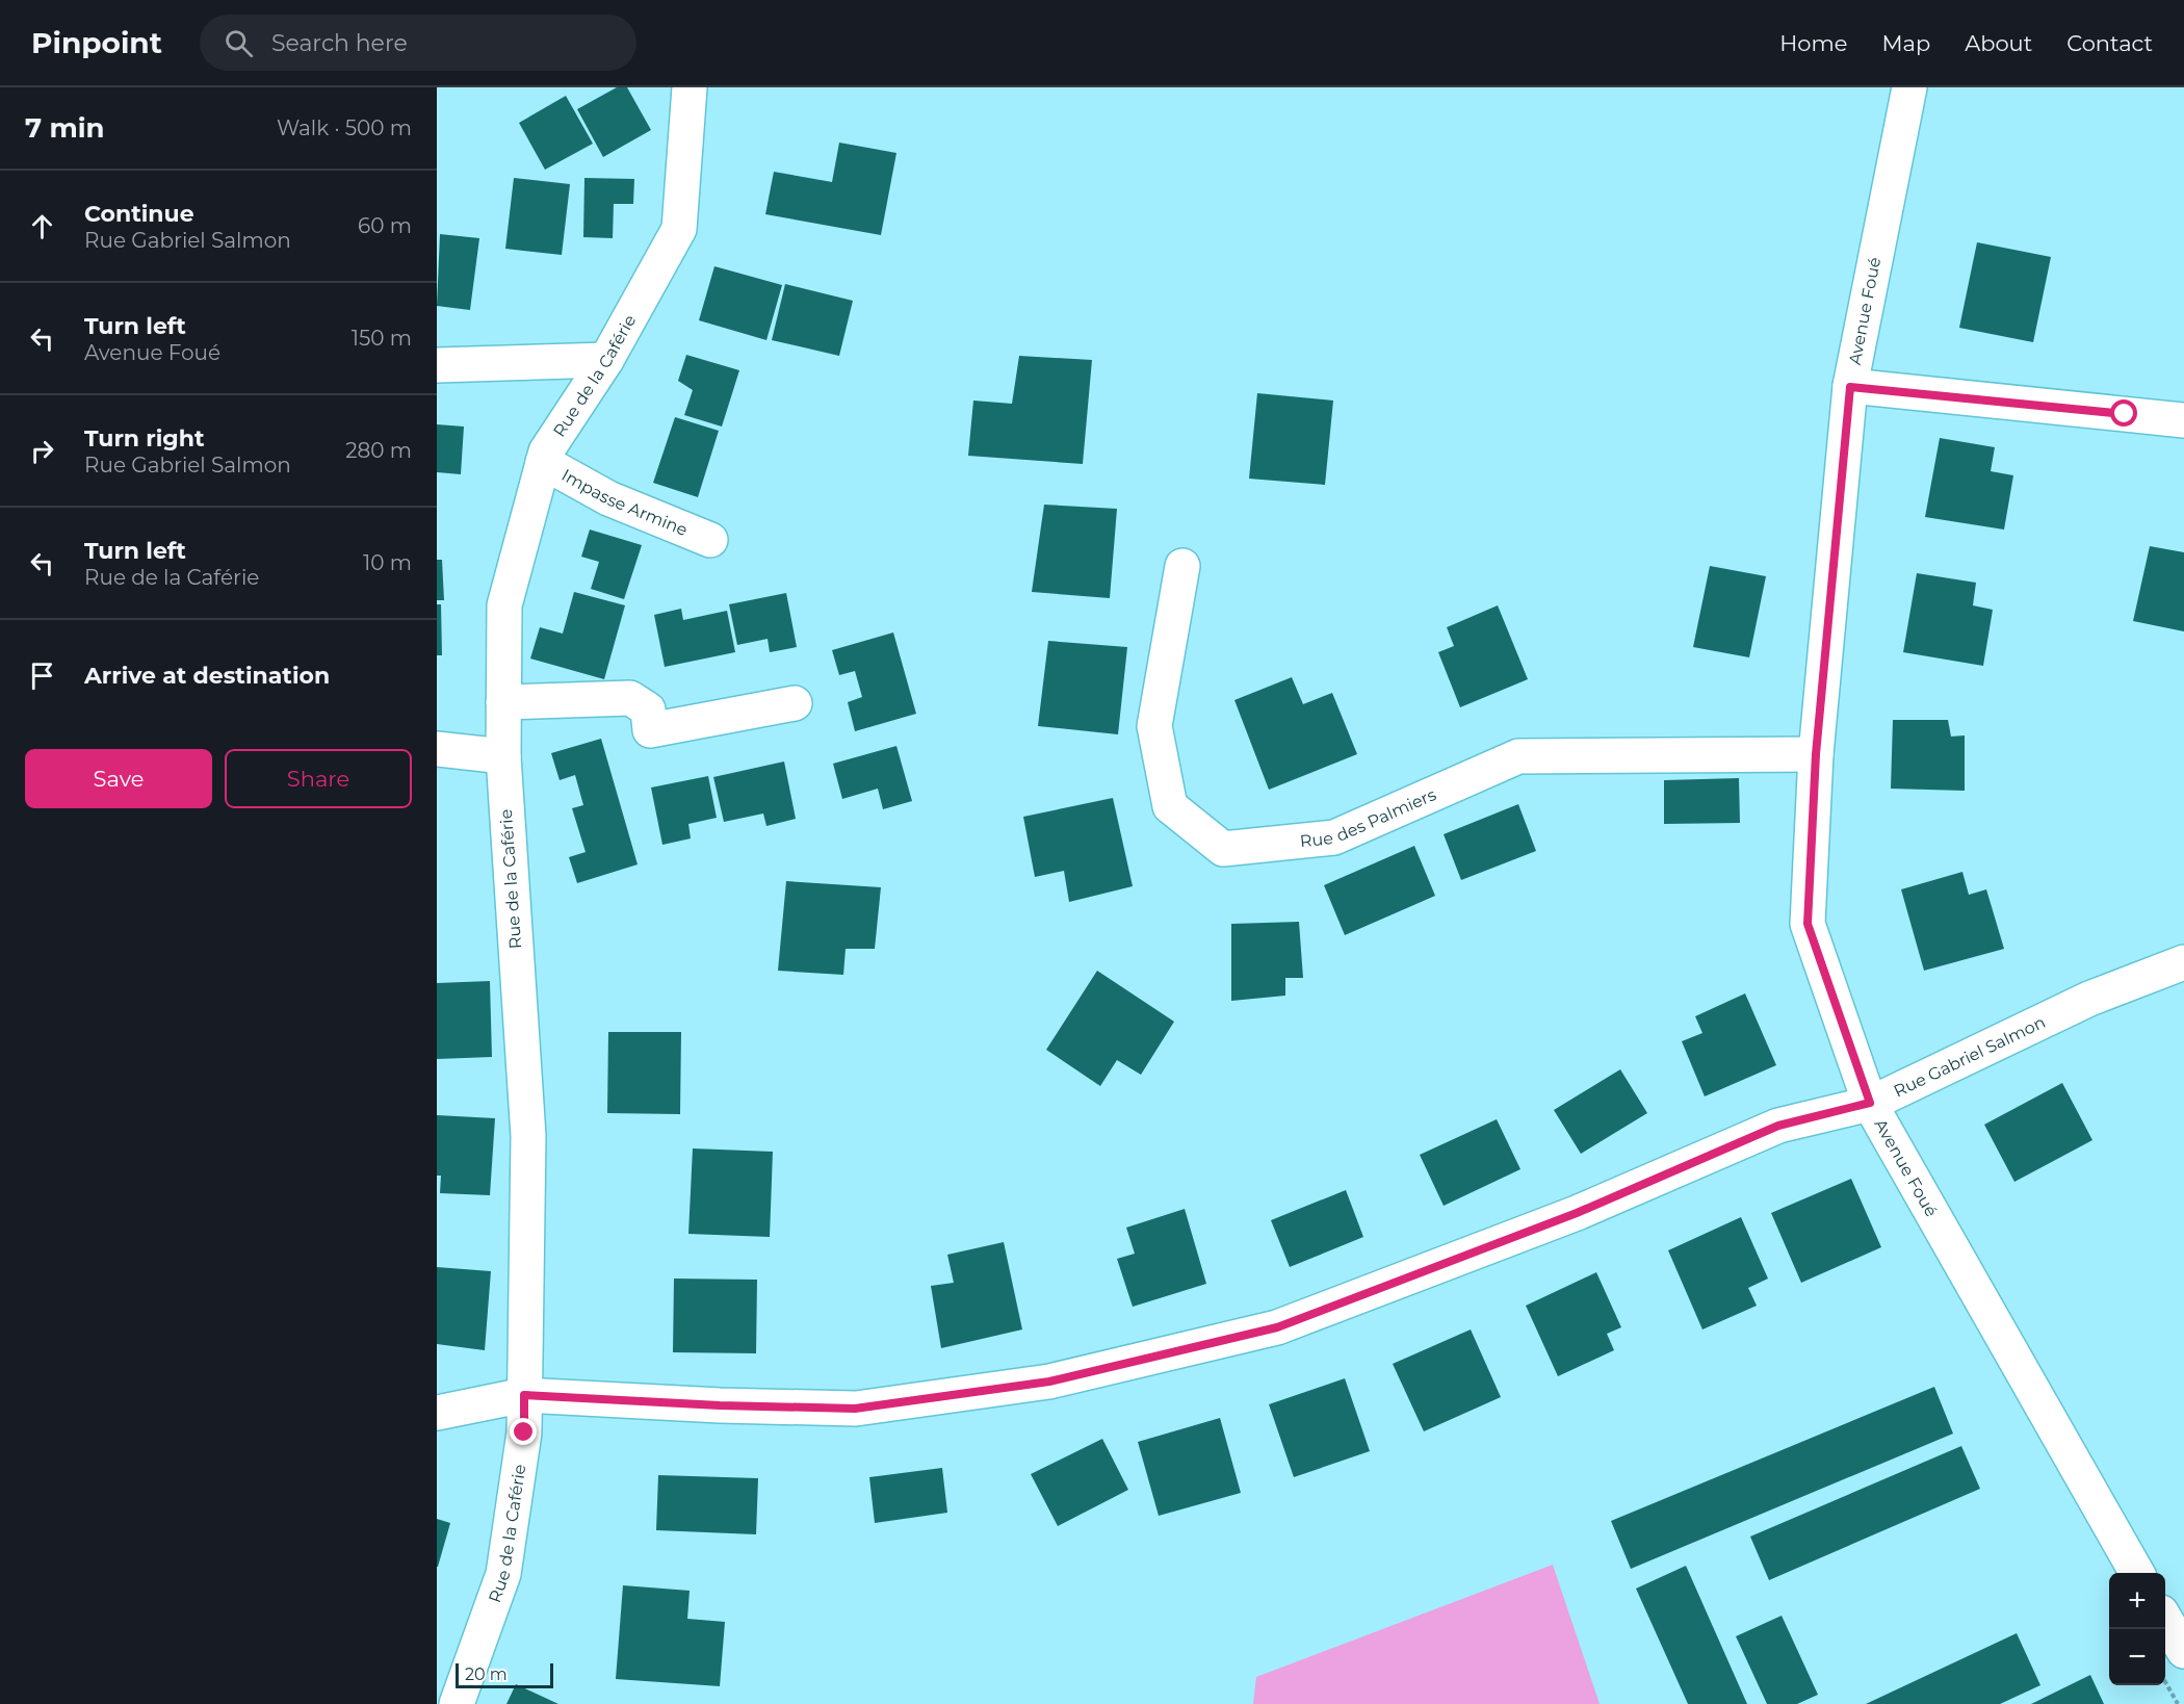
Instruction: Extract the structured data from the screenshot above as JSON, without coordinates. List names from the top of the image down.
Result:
{
  "streets": {
    "street": [
      "Avenue Foué",
      "Rue de la Caférie",
      "Impasse Armine",
      "Rue des Palmiers",
      "Rue Gabriel Salmon"
    ]
  },
  "crossings": [
    ["Avenue Foué", "Rue des Palmiers"],
    ["Avenue Foué", "Rue Gabriel Salmon"],
    ["Rue de la Caférie", "Impasse Armine"],
    ["Rue de la Caférie", "Rue Gabriel Salmon"]
  ],
  "scale_bar": "20 m",
  "page": {
    "header": "Pinpoint",
    "search": "Search here",
    "nav": [
      "Home",
      "Map",
      "About",
      "Contact"
    ],
    "heading": ["7 min", "Walk · 500 m"],
    "list": [
      ["Continue", "Rue Gabriel Salmon", "60 m"],
      ["Turn left", "Avenue Foué", "150 m"],
      ["Turn right", "Rue Gabriel Salmon", "280 m"],
      ["Turn left", "Rue de la Caférie", "10 m"],
      "Arrive at destination"
    ],
    "buttons": ["Save", "Share"],
    "map_buttons": ["+", "−"],
    "scale": "20 m"
  }
}
